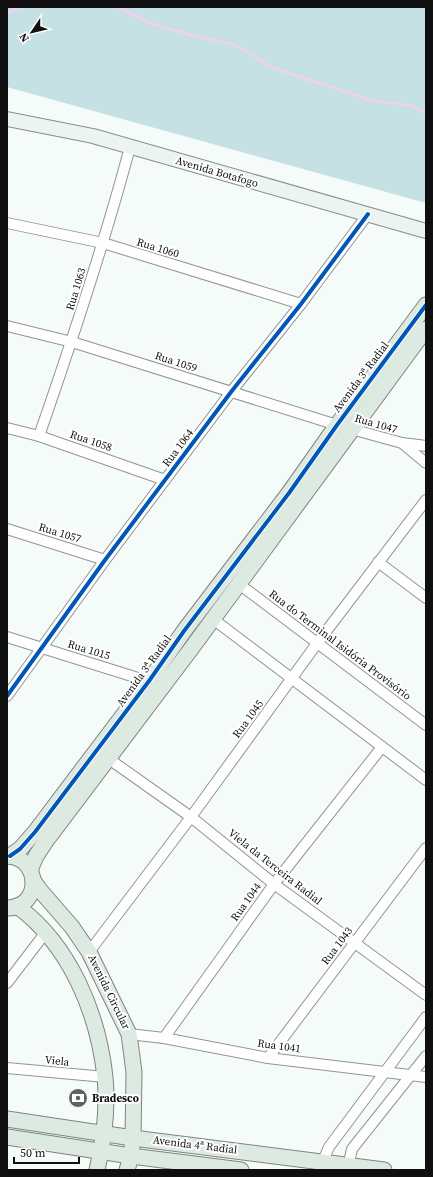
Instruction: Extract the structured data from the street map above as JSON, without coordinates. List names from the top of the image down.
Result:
{
  "streets": {
    "main road": ["Avenida 3ª Radial", "Avenida Circular", "Avenida 4ª Radial"],
    "street": [
      "Avenida Botafogo",
      "Rua 1060",
      "Rua 1063",
      "Rua 1059",
      "Rua 1047",
      "Rua 1058",
      "Rua 1064",
      "Rua 1057",
      "Rua do Terminal Isidória Provisório",
      "Rua 1015",
      "Rua 1045",
      "Viela da Terceira Radial",
      "Rua 1044",
      "Rua 1043",
      "Rua 1041",
      "Viela"
    ]
  },
  "crossings": [
    ["Avenida Botafogo", "Rua 1063"],
    ["Avenida Botafogo", "Rua 1064"],
    ["Rua 1060", "Rua 1063"],
    ["Rua 1060", "Rua 1064"],
    ["Rua 1063", "Rua 1059"],
    ["Rua 1063", "Rua 1058"],
    ["Rua 1059", "Avenida 3ª Radial"],
    ["Rua 1059", "Rua 1047"],
    ["Rua 1059", "Rua 1064"],
    ["Avenida 3ª Radial", "Rua 1047"],
    ["Avenida 3ª Radial", "Rua 1015"],
    ["Avenida 3ª Radial", "Avenida Circular"],
    ["Rua 1058", "Rua 1064"],
    ["Rua 1064", "Rua 1057"],
    ["Rua 1064", "Rua 1015"],
    ["Rua do Terminal Isidória Provisório", "Rua 1045"],
    ["Rua 1045", "Viela da Terceira Radial"],
    ["Rua 1045", "Avenida Circular"],
    ["Viela da Terceira Radial", "Rua 1044"],
    ["Viela da Terceira Radial", "Rua 1043"],
    ["Rua 1044", "Rua 1041"],
    ["Rua 1043", "Rua 1041"],
    ["Avenida Circular", "Rua 1041"],
    ["Avenida Circular", "Avenida 4ª Radial"]
  ],
  "places": {
    "bank": ["Bradesco"]
  },
  "scale_bar": "50 m",
  "north": "bottom left"
}
